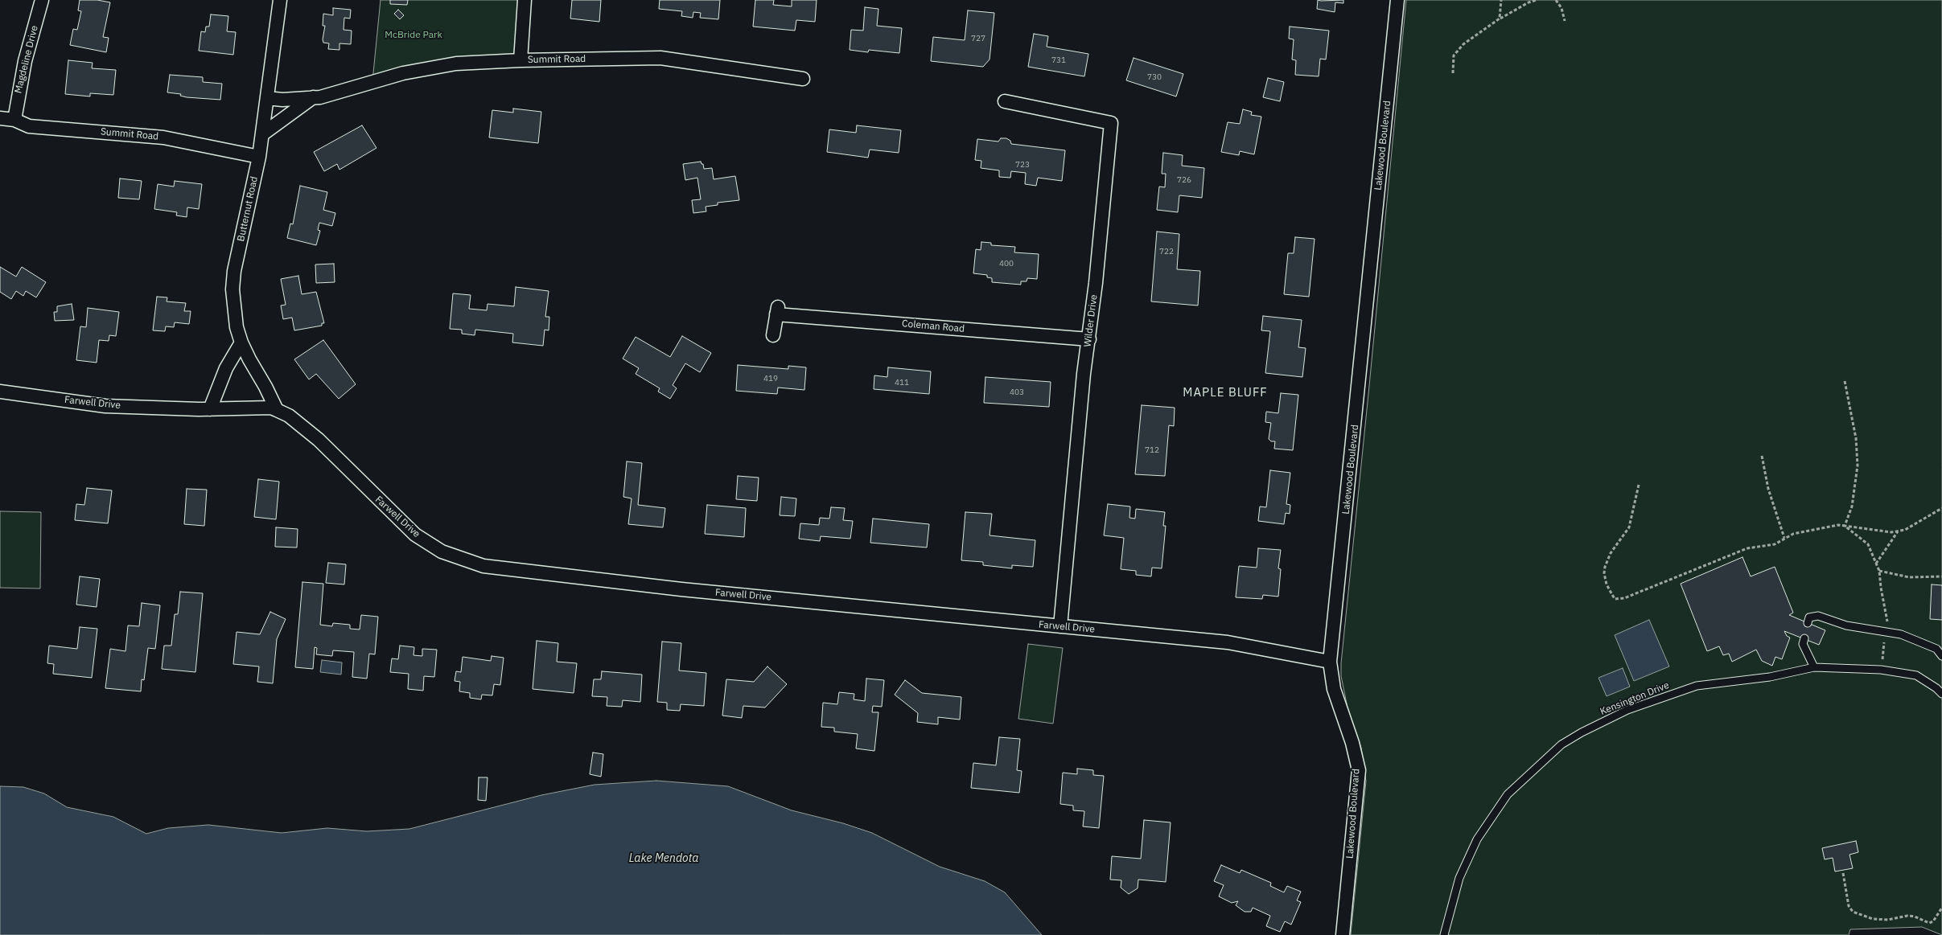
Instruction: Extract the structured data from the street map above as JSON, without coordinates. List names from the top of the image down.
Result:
{
  "streets": {
    "street": [
      "Magdeline Drive",
      "Summit Road",
      "Lakewood Boulevard",
      "Butternut Road",
      "Wilder Drive",
      "Coleman Road",
      "Farwell Drive"
    ],
    "lane": ["Kensington Drive"]
  },
  "crossings": [
    ["Magdeline Drive", "Summit Road"],
    ["Summit Road", "Butternut Road"],
    ["Lakewood Boulevard", "Farwell Drive"],
    ["Butternut Road", "Farwell Drive"],
    ["Wilder Drive", "Coleman Road"],
    ["Wilder Drive", "Farwell Drive"]
  ],
  "districts": ["MAPLE BLUFF"],
  "water": ["Lake Mendota"],
  "parks": ["McBride Park"],
  "house_numbers": [
    "727",
    "731",
    "730",
    "723",
    "726",
    "722",
    "400",
    "419",
    "411",
    "403",
    "712"
  ]
}
